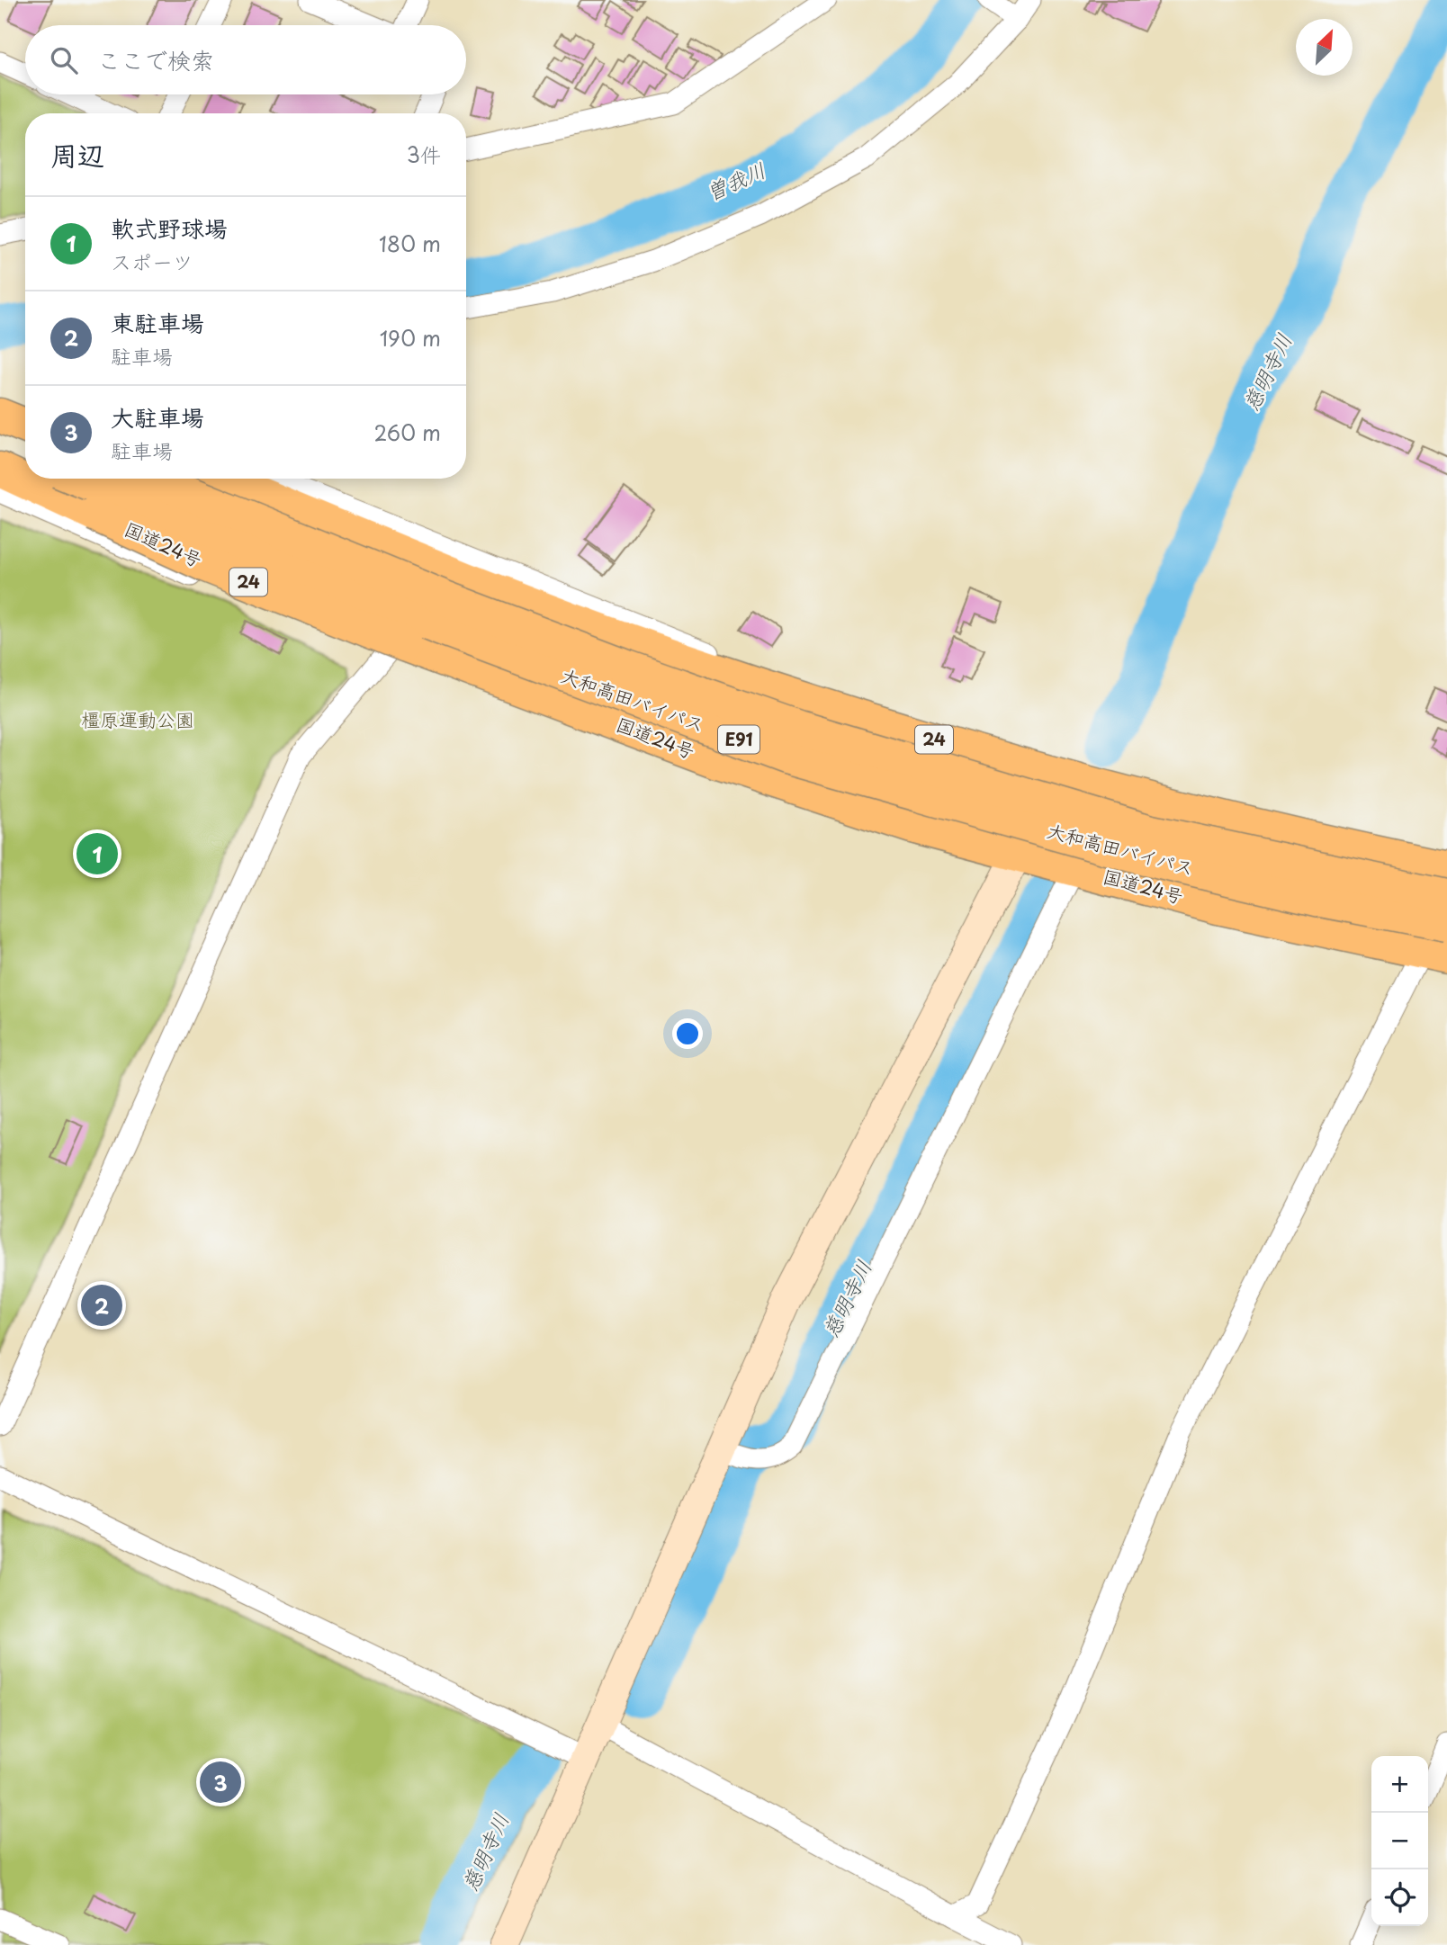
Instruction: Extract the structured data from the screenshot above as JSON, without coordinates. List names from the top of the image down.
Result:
{
  "streets": {
    "highway": [
      "国道24号",
      "24",
      "大和高田バイパス",
      "E91"
    ]
  },
  "water": ["曽我川", "慈明寺川"],
  "parks": ["橿原運動公園"],
  "north": "top right",
  "page": {
    "search": "ここで検索",
    "heading": ["周辺", "3件"],
    "list": [
      {
        "mark": "1",
        "name": "軟式野球場",
        "note": "スポーツ",
        "value": "180 m"
      },
      {
        "mark": "2",
        "name": "東駐車場",
        "note": "駐車場",
        "value": "190 m"
      },
      {
        "mark": "3",
        "name": "大駐車場",
        "note": "駐車場",
        "value": "260 m"
      }
    ],
    "pins": ["1", "2", "3"],
    "map_buttons": ["+", "−"]
  }
}
